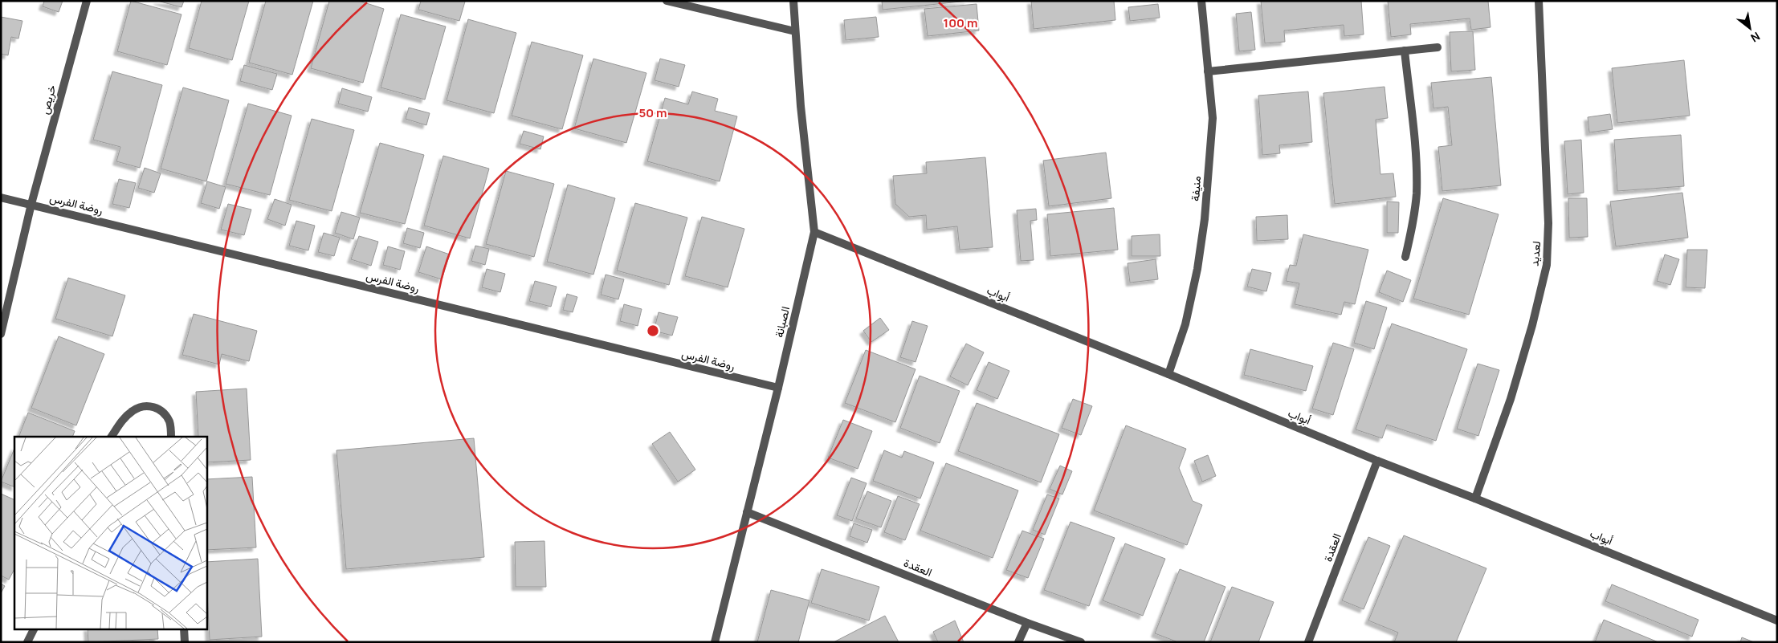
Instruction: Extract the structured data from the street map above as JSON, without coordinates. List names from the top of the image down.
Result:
{
  "streets": {
    "street": [
      "خريص",
      "منيفة",
      "روضة الفرس",
      "لعديد",
      "أبواب",
      "الصبانة",
      "العقدة"
    ]
  },
  "crossings": [
    ["خريص", "روضة الفرس"],
    ["منيفة", "أبواب"],
    ["روضة الفرس", "الصبانة"],
    ["لعديد", "أبواب"],
    ["أبواب", "الصبانة"],
    ["أبواب", "العقدة"],
    ["الصبانة", "العقدة"]
  ],
  "north": "bottom right",
  "rings": ["100 m", "50 m"]
}
